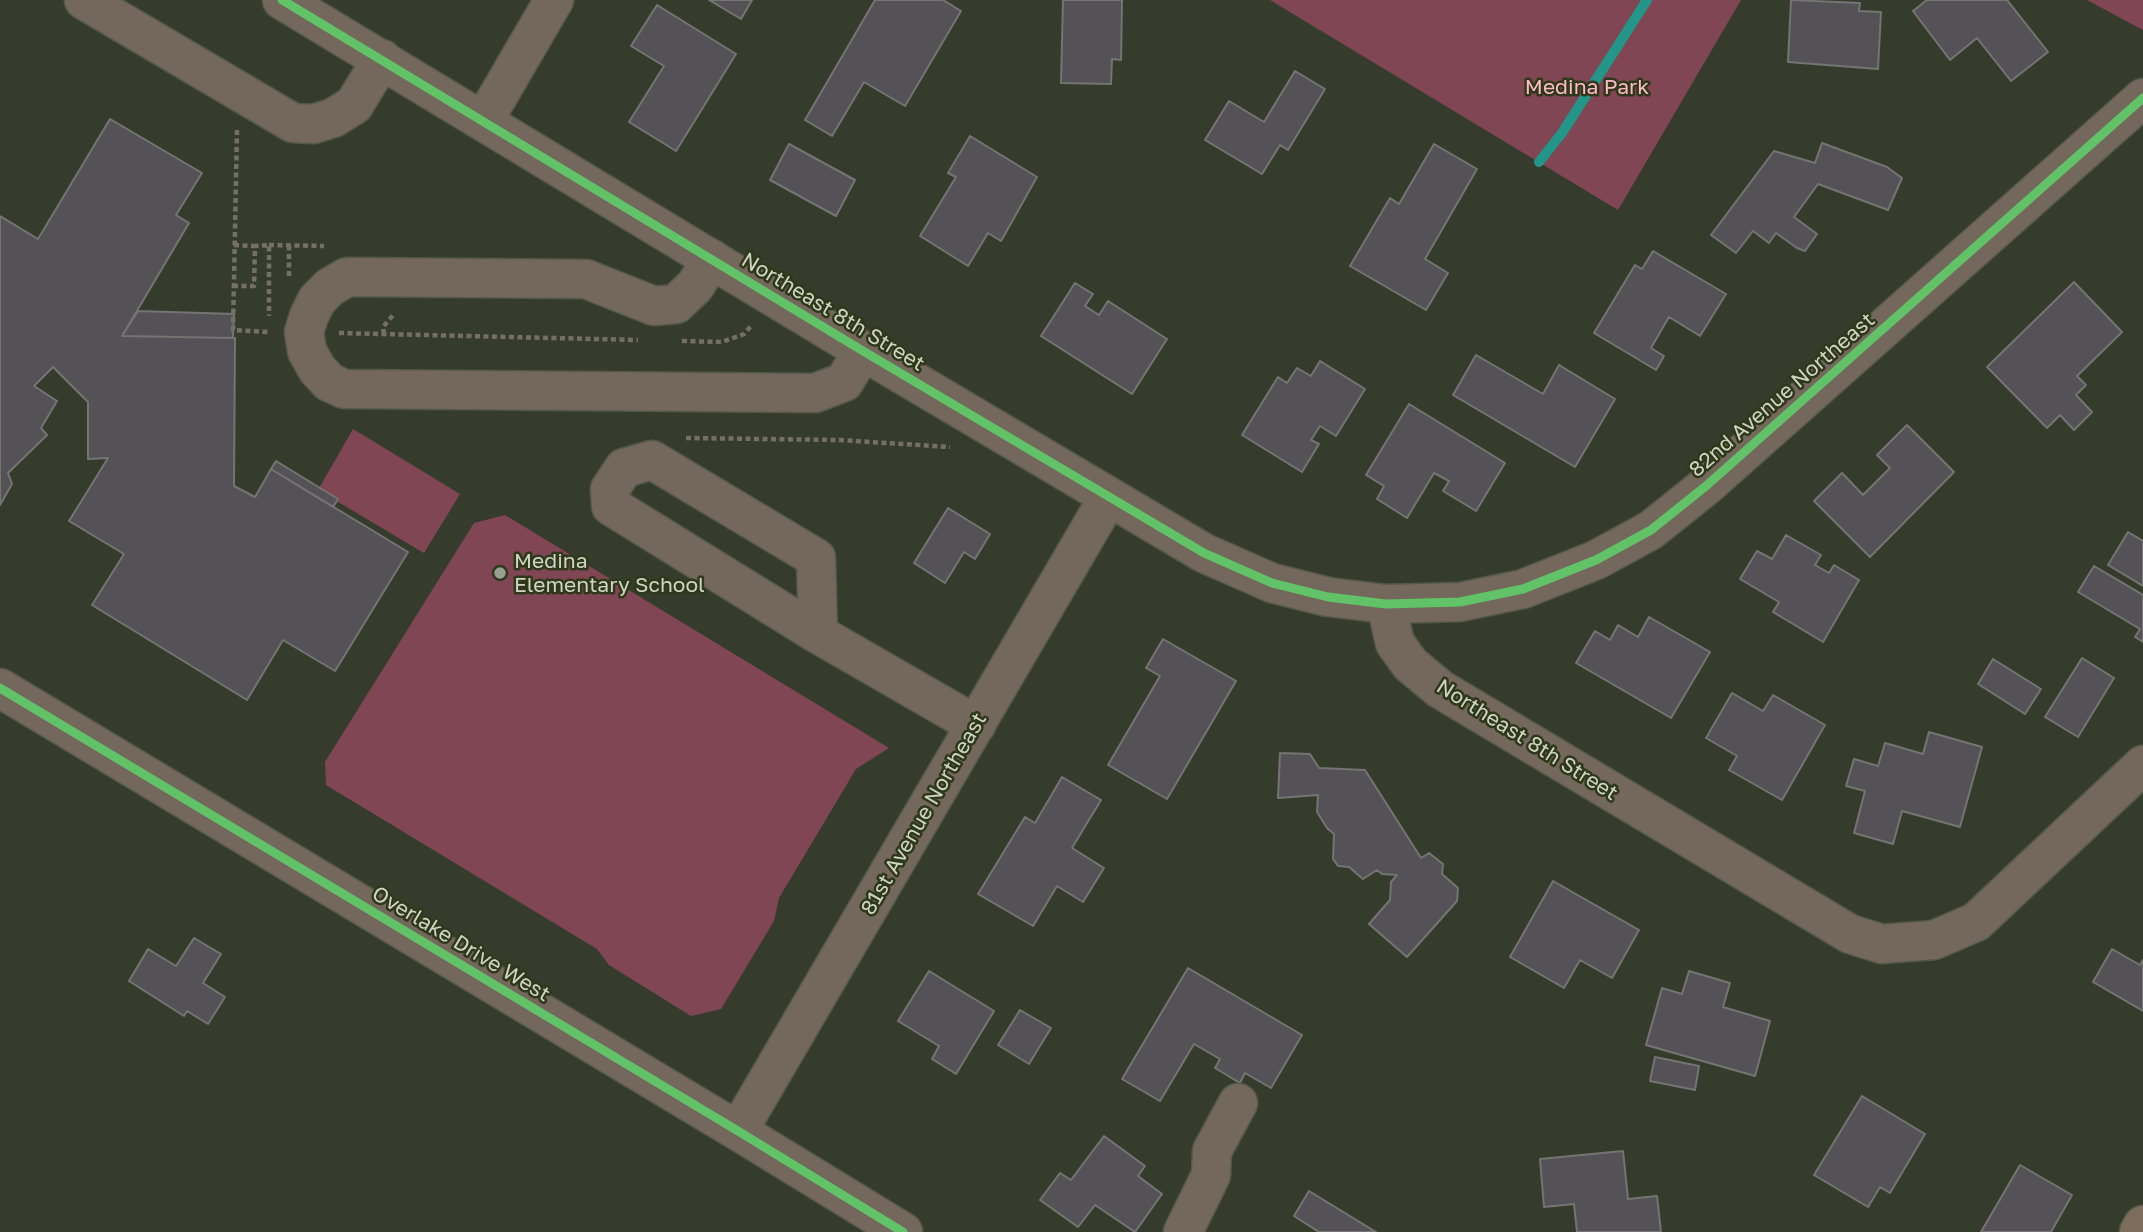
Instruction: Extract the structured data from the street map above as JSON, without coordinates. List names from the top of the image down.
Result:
{
  "streets": {
    "street": [
      "Northeast 8th Street",
      "82nd Avenue Northeast",
      "81st Avenue Northeast",
      "Overlake Drive West"
    ]
  },
  "crossings": [
    ["Northeast 8th Street", "82nd Avenue Northeast"],
    ["Northeast 8th Street", "81st Avenue Northeast"],
    ["81st Avenue Northeast", "Overlake Drive West"]
  ],
  "parks": ["Medina Park"],
  "places": ["Medina Elementary School"]
}
